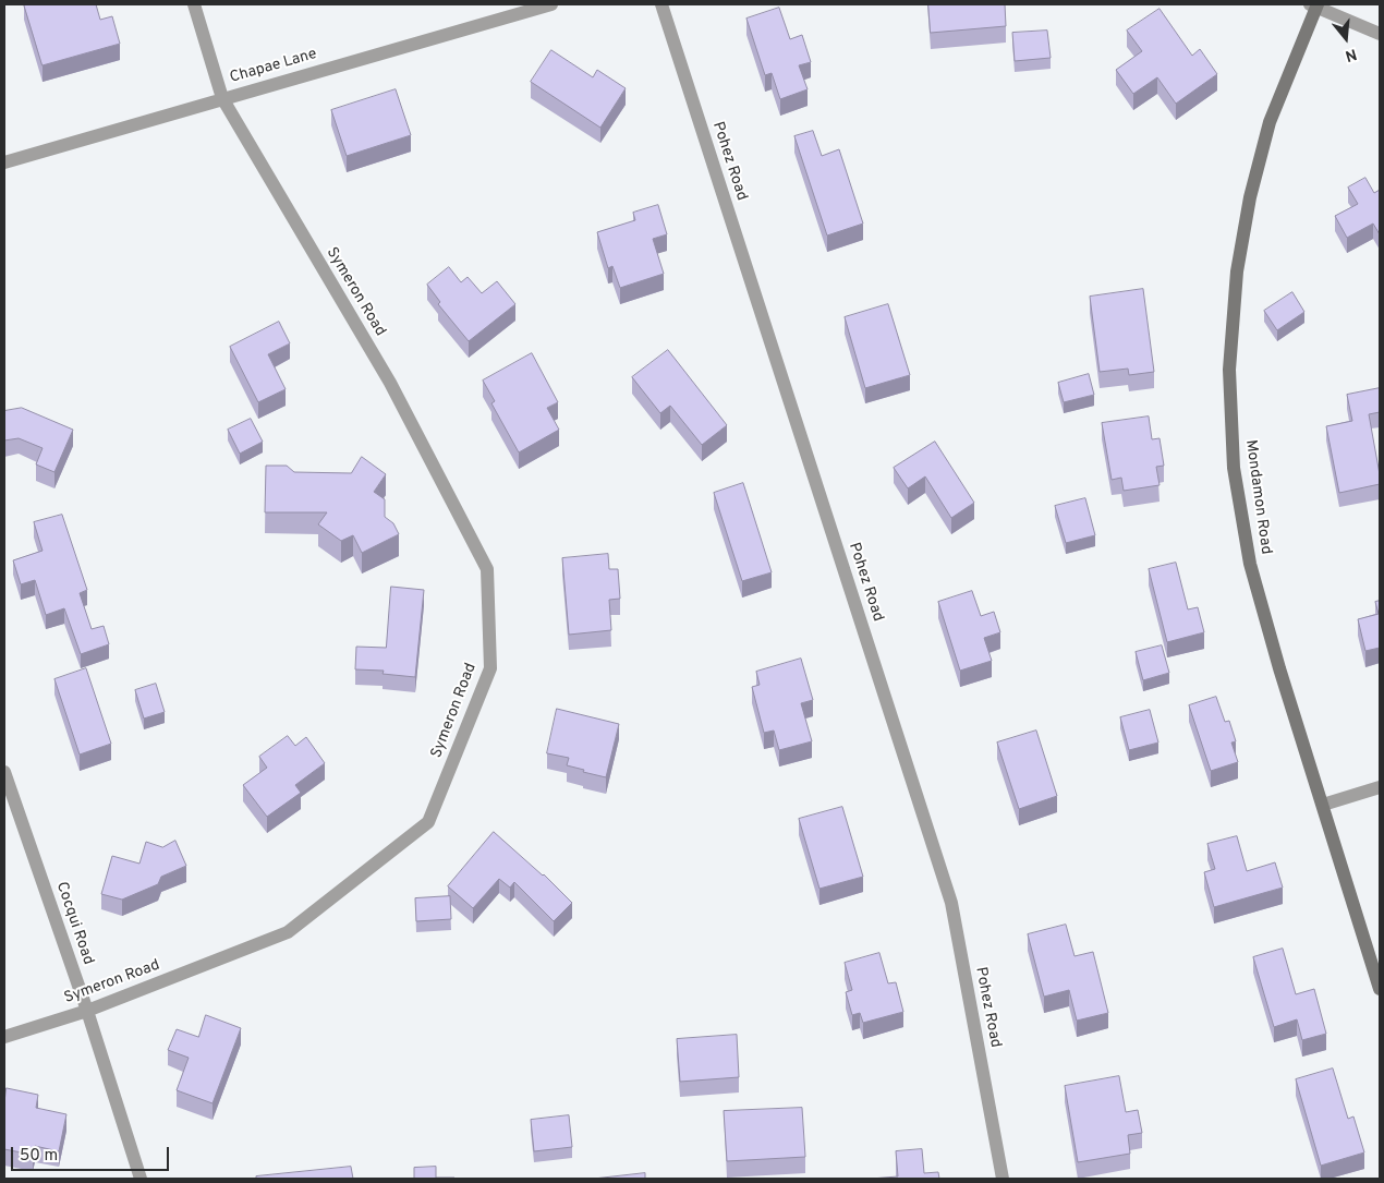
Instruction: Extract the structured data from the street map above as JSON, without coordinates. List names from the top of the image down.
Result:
{
  "streets": {
    "street": [
      "Chapae Lane",
      "Pohez Road",
      "Symeron Road",
      "Mondamon Road",
      "Cocqui Road"
    ]
  },
  "crossings": [
    ["Chapae Lane", "Symeron Road"],
    ["Symeron Road", "Cocqui Road"]
  ],
  "scale_bar": "50 m",
  "north": "bottom"
}
